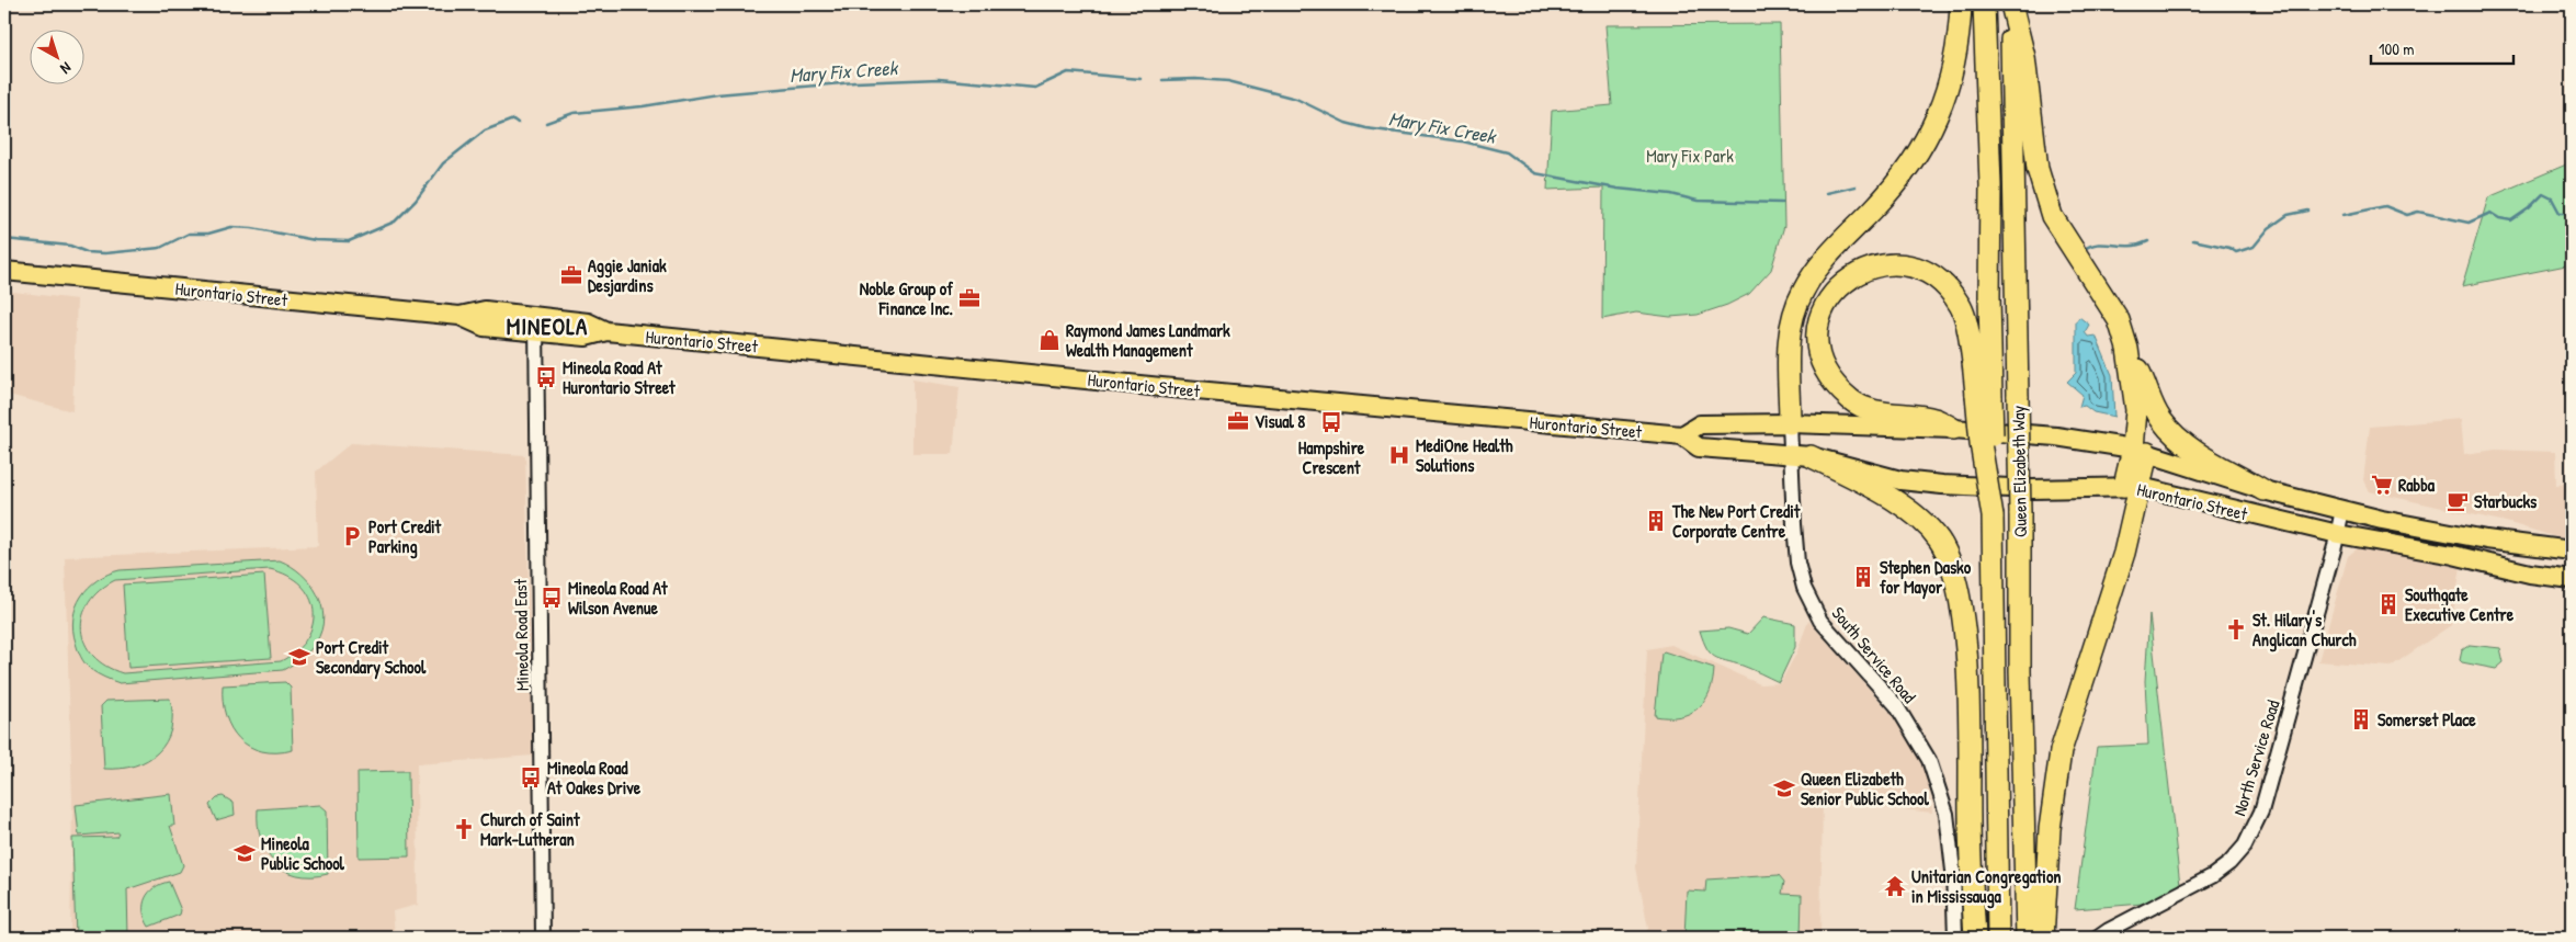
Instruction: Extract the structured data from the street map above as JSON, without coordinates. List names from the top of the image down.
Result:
{
  "streets": {
    "highway": ["Queen Elizabeth Way"],
    "main road": ["Hurontario Street"],
    "street": ["Mineola Road East", "South Service Road", "North Service Road"]
  },
  "crossings": [
    ["Hurontario Street", "Mineola Road East"],
    ["Hurontario Street", "South Service Road"],
    ["Hurontario Street", "North Service Road"]
  ],
  "districts": ["MINEOLA"],
  "water": ["Mary Fix Creek"],
  "parks": ["Mary Fix Park"],
  "places": {
    "office": ["Aggie Janiak Desjardins", "Noble Group of Finance Inc.", "Visual 8"],
    "shop": ["Raymond James Landmark Wealth Management"],
    "bus stop": [
      "Mineola Road At Hurontario Street",
      "Hampshire Crescent",
      "Mineola Road At Wilson Avenue",
      "Mineola Road At Oakes Drive"
    ],
    "hospital": ["MediOne Health Solutions"],
    "supermarket": ["Rabba"],
    "cafe": ["Starbucks"],
    "building": [
      "The New Port Credit Corporate Centre",
      "Stephen Dasko for Mayor",
      "Southgate Executive Centre",
      "Somerset Place"
    ],
    "parking": ["Port Credit Parking"],
    "church": ["St. Hilary's Anglican Church", "Church of Saint Mark-Lutheran"],
    "school or university": ["Port Credit Secondary School", "Queen Elizabeth Senior Public School", "Mineola Public School"],
    "temple": ["Unitarian Congregation in Mississauga"]
  },
  "scale_bar": "100 m",
  "north": "bottom right"
}
